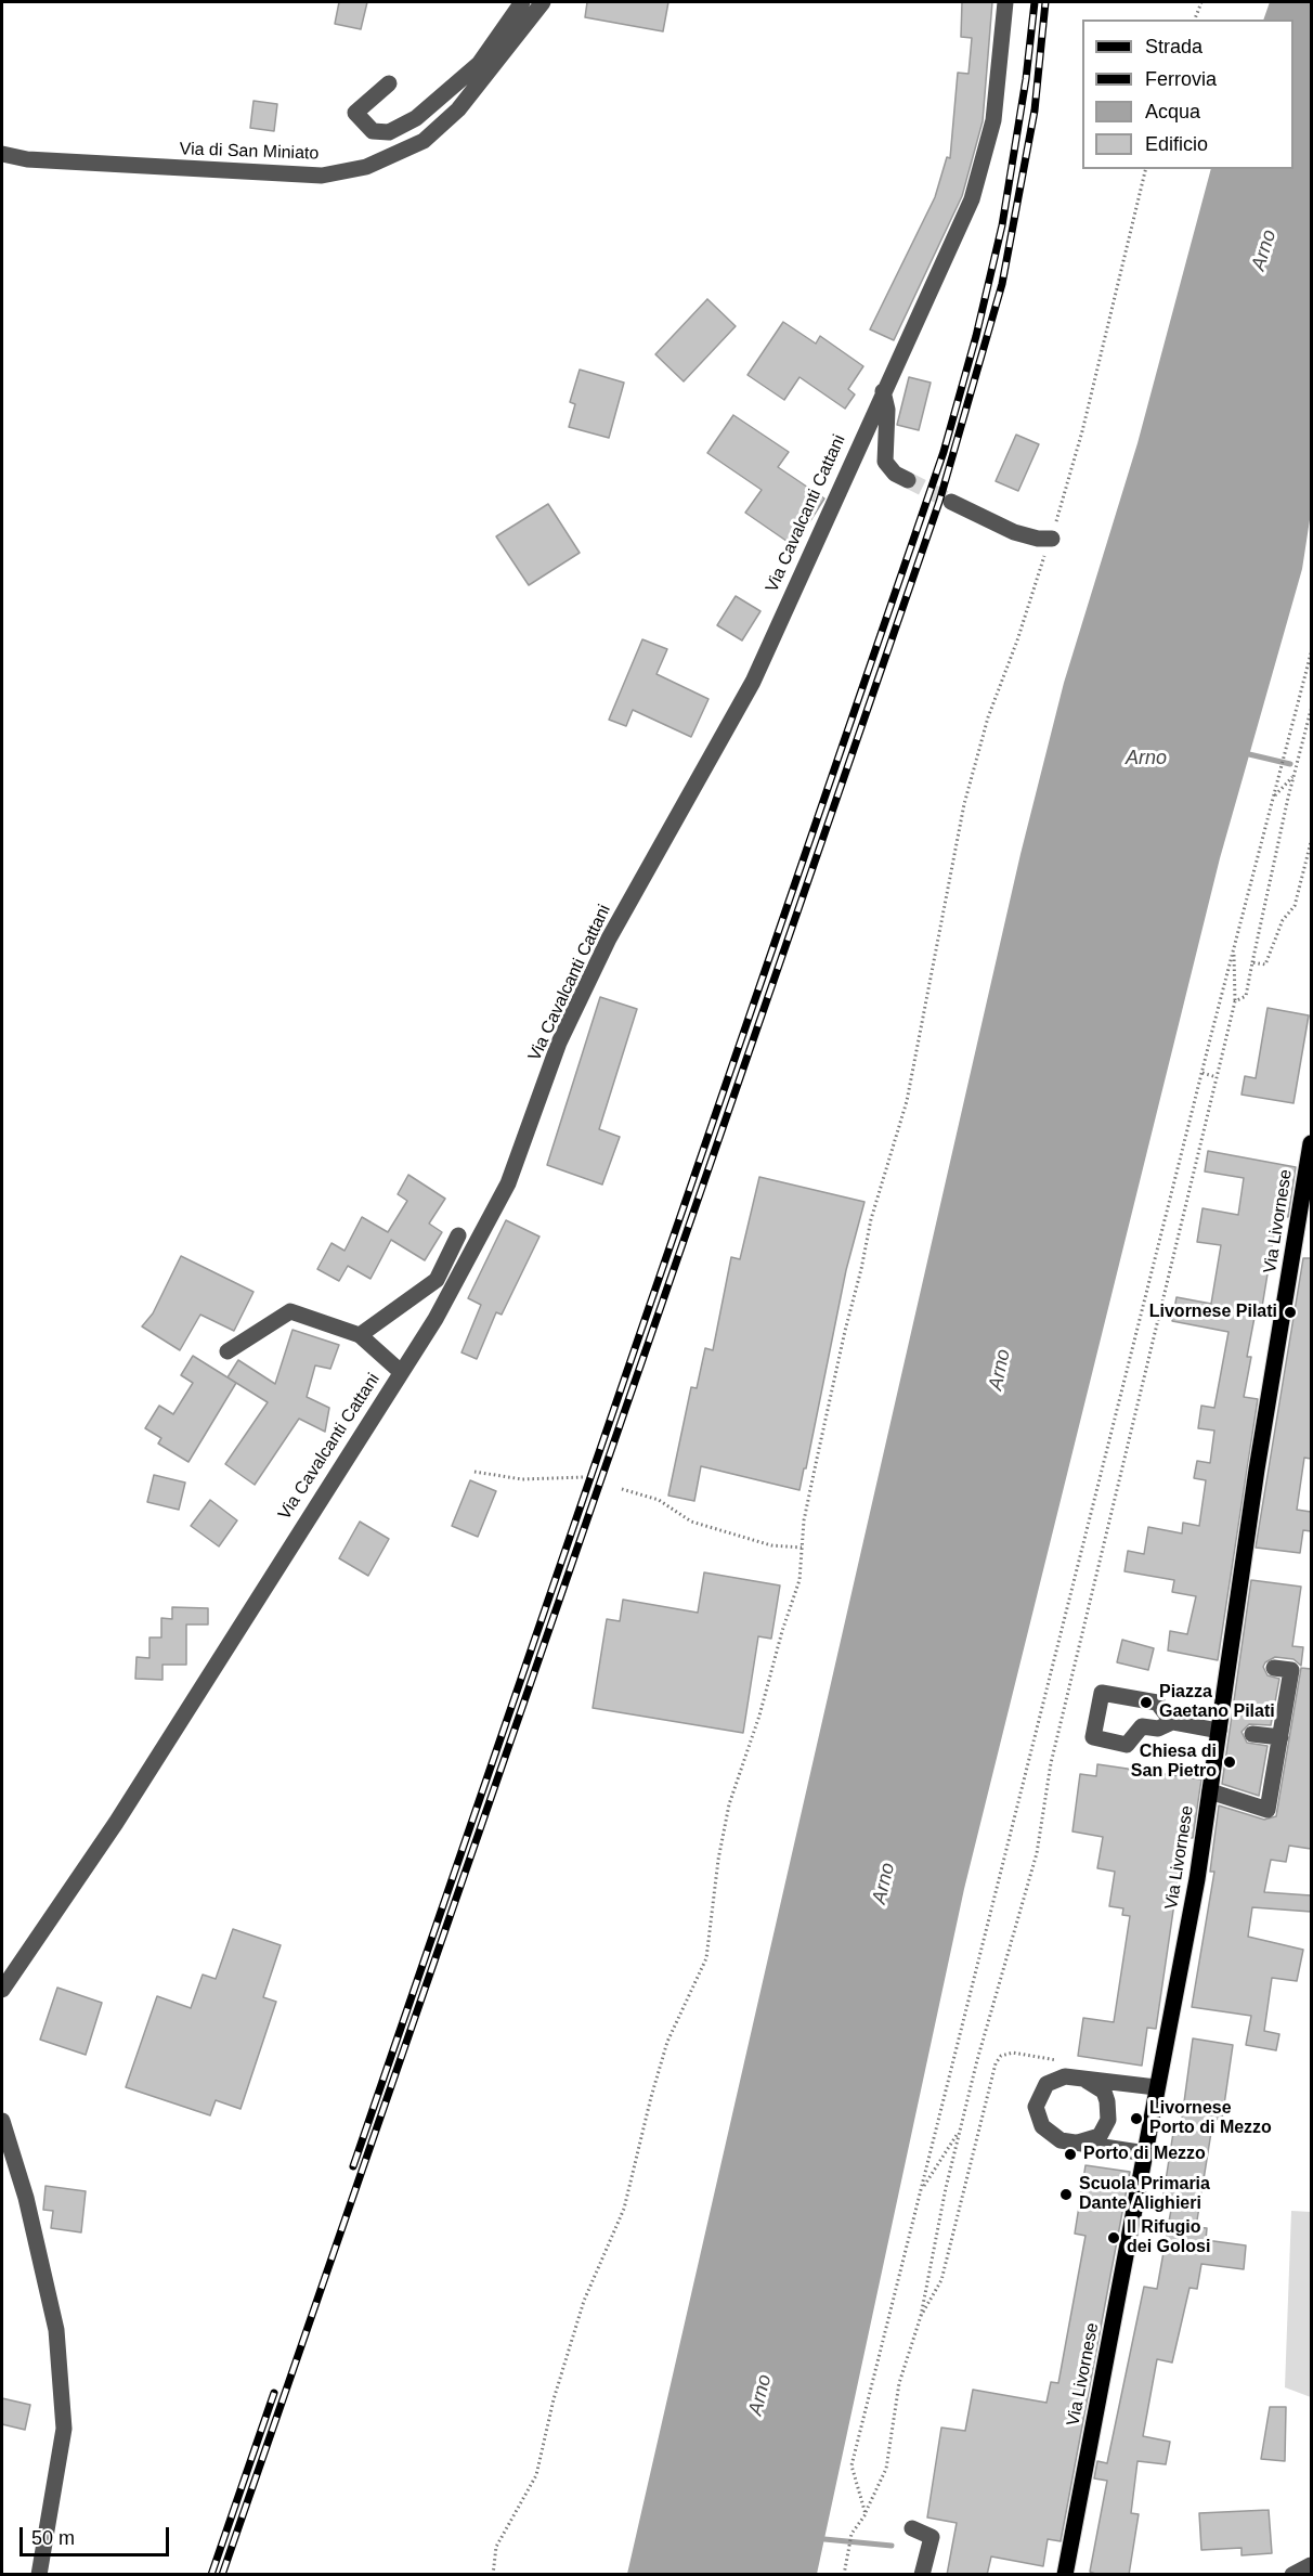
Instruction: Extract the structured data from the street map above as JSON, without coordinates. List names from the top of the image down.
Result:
{
  "streets": {
    "main road": ["Via Livornese"],
    "street": ["Via di San Miniato", "Via Cavalcanti Cattani"]
  },
  "water": ["Arno"],
  "places": [
    "Livornese Pilati",
    "Piazza Gaetano Pilati",
    "Chiesa di San Pietro",
    "Livornese Porto di Mezzo",
    "Porto di Mezzo",
    "Scuola Primaria Dante Alighieri",
    "Il Rifugio dei Golosi"
  ],
  "legend": [
    "Strada",
    "Ferrovia",
    "Acqua",
    "Edificio"
  ],
  "scale_bar": "50 m"
}
